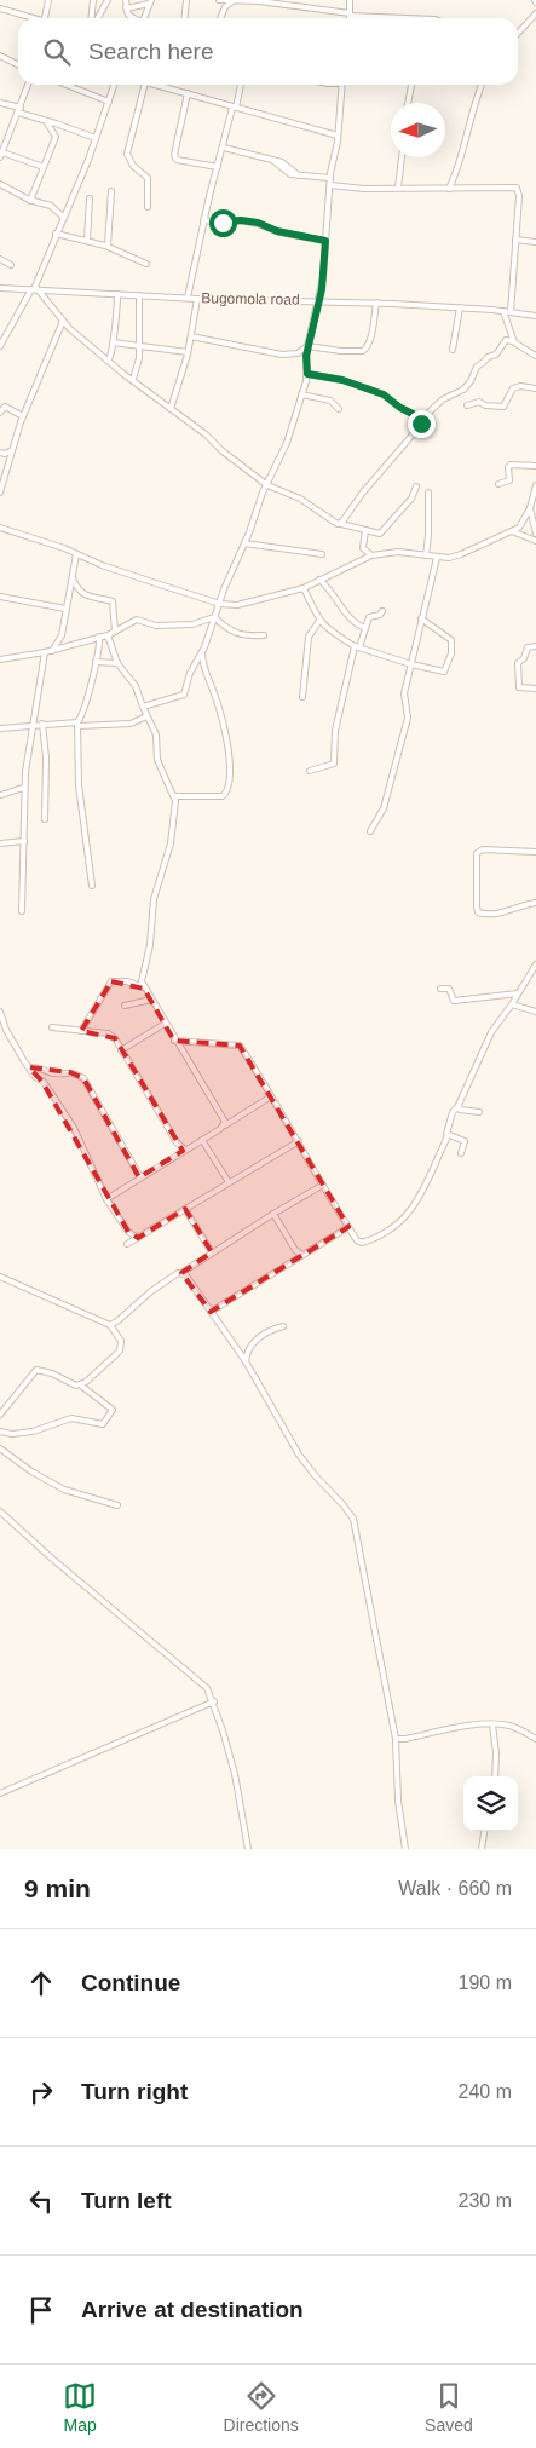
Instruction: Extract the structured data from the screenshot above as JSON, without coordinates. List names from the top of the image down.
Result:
{
  "streets": {
    "street": ["Bugomola road"]
  },
  "north": "left",
  "page": {
    "search": "Search here",
    "heading": ["9 min", "Walk · 660 m"],
    "list": [
      ["Continue", "190 m"],
      ["Turn right", "240 m"],
      ["Turn left", "230 m"],
      "Arrive at destination"
    ],
    "nav": ["Map", "Directions", "Saved"]
  }
}
